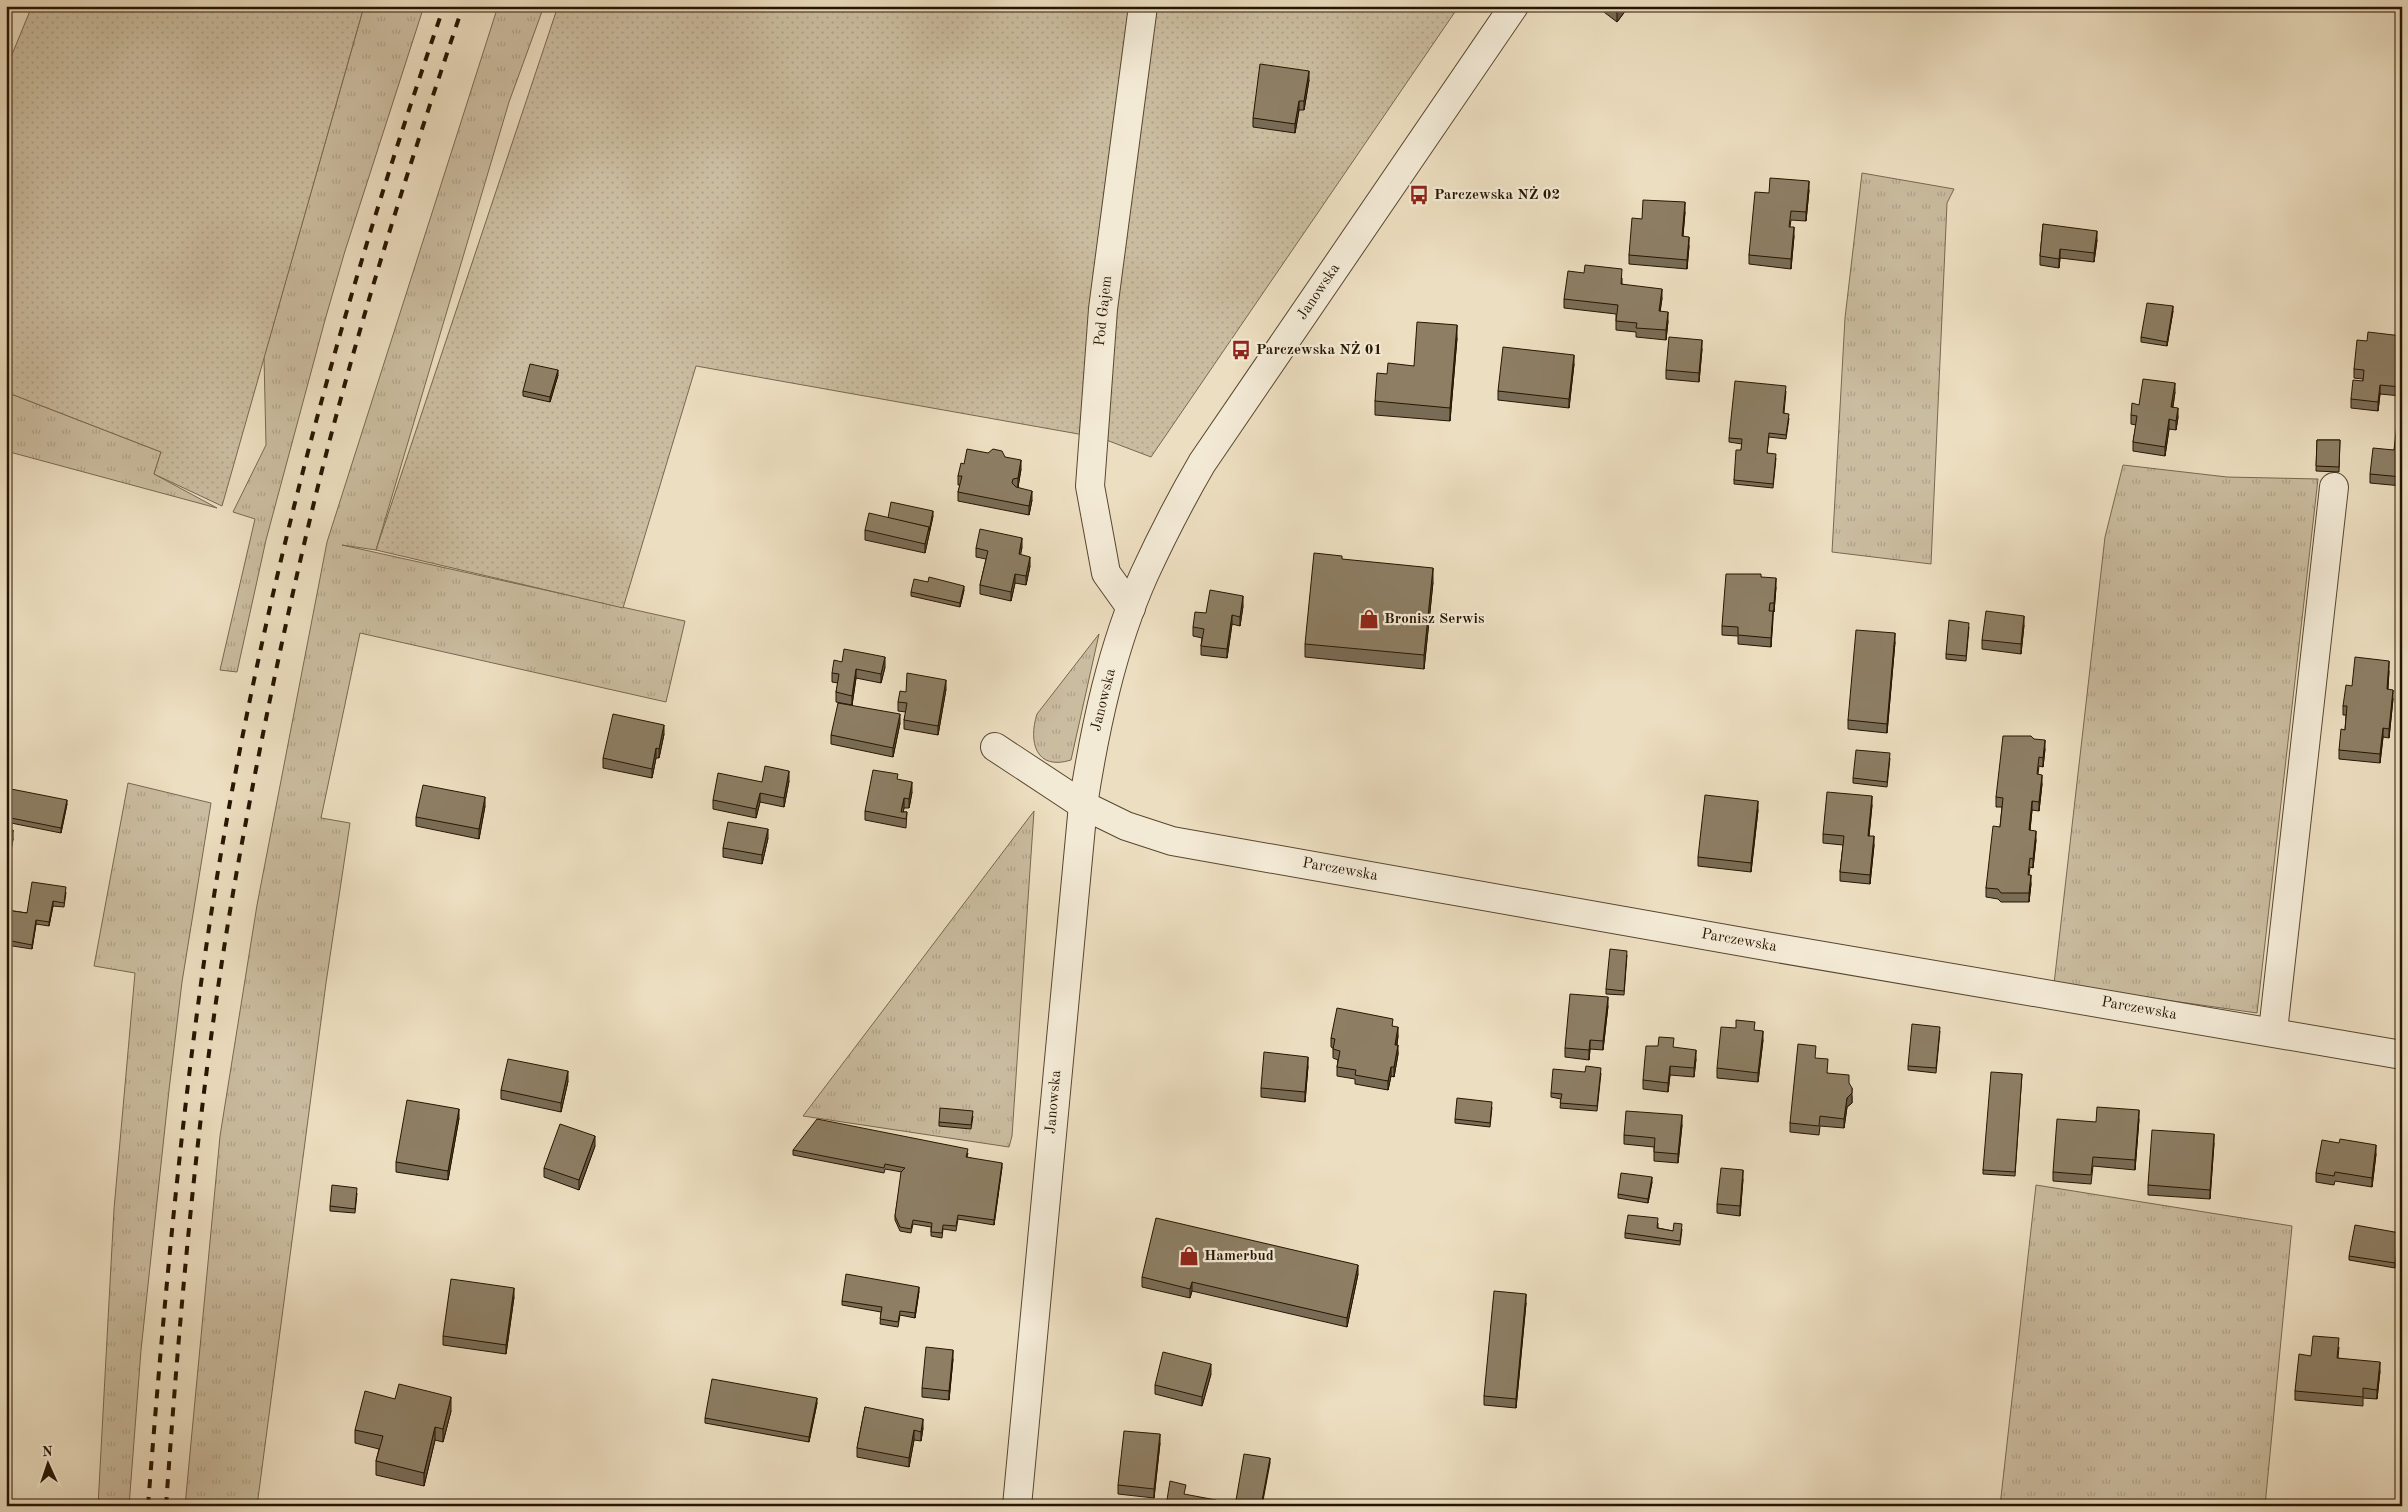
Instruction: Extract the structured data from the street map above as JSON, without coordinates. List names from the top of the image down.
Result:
{
  "streets": {
    "street": ["Janowska", "Pod Gajem", "Parczewska"]
  },
  "crossings": [
    ["Janowska", "Pod Gajem"],
    ["Janowska", "Parczewska"]
  ],
  "places": {
    "bus stop": ["Parczewska NŻ 02", "Parczewska NŻ 01"],
    "shop": ["Bronisz Serwis", "Hamerbud"]
  },
  "north": "top"
}
